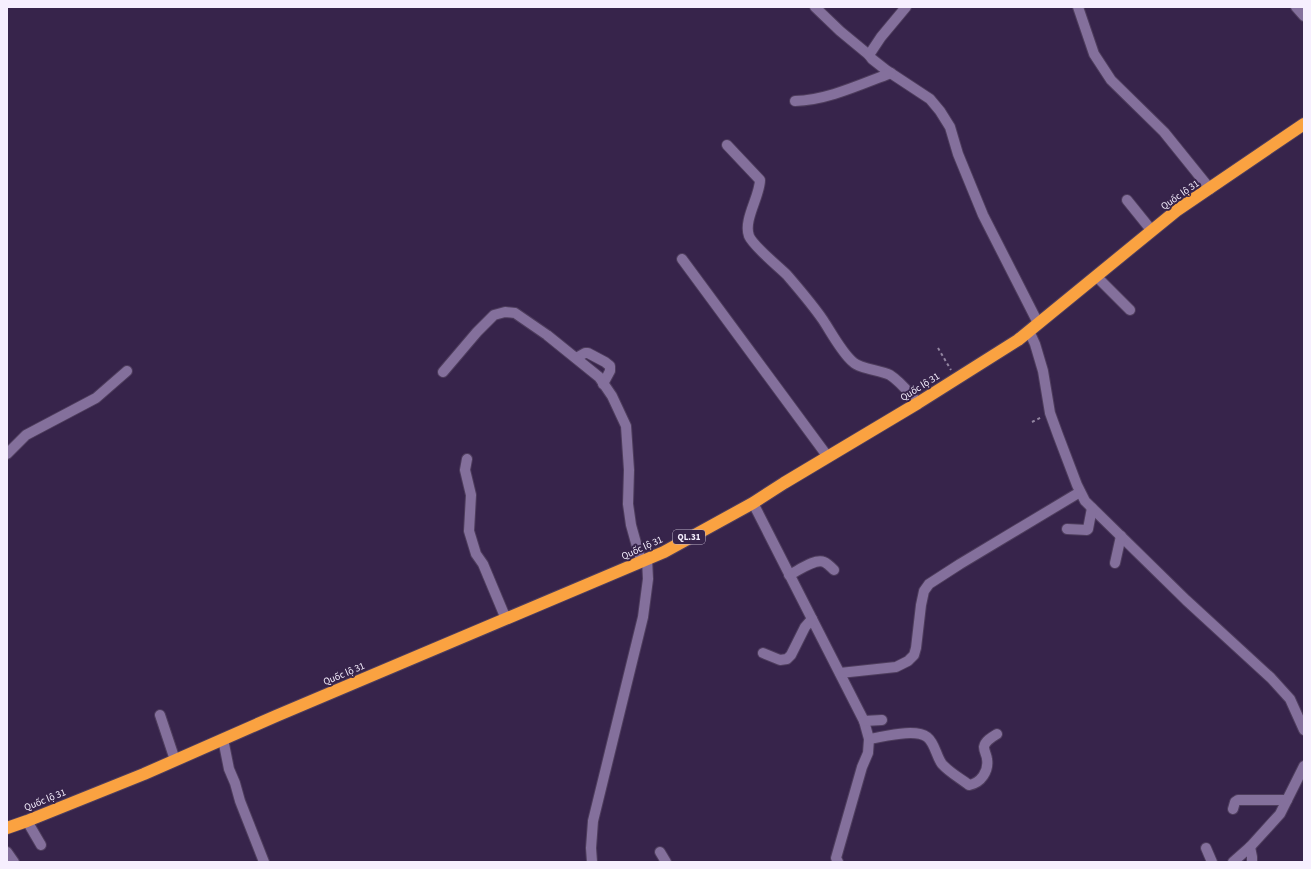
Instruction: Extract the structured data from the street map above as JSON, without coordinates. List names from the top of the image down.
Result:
{
  "streets": {
    "highway": ["Quốc lộ 31", "QL.31"]
  }
}
